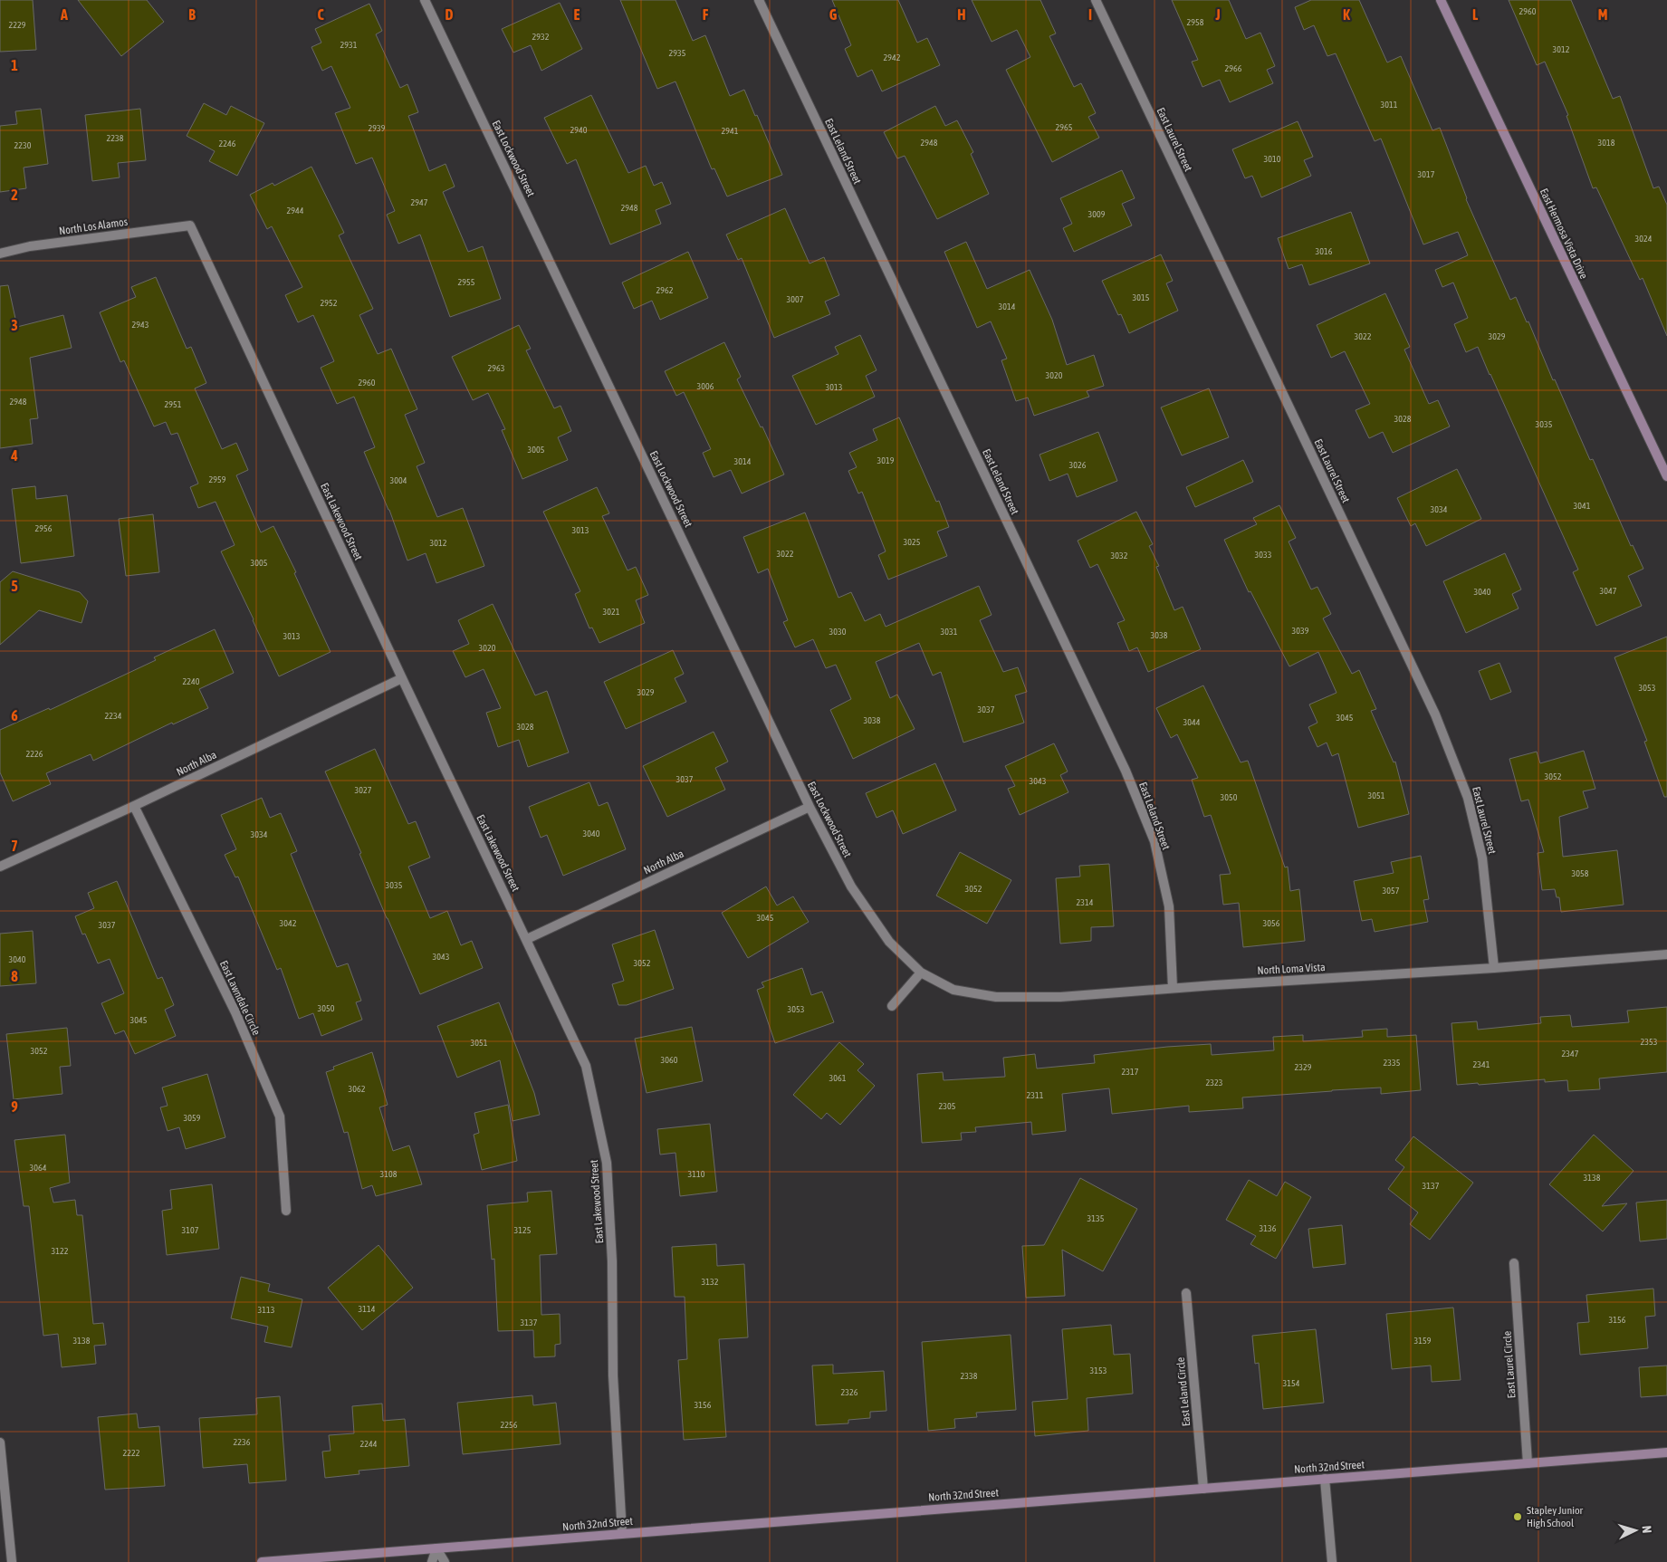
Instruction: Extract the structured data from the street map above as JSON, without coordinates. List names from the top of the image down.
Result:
{
  "streets": {
    "street": [
      "East Laurel Street",
      "East Leland Street",
      "East Lockwood Street",
      "North Los Alamos",
      "East Hermosa Vista Drive",
      "East Lakewood Street",
      "North Alba",
      "North Loma Vista",
      "East Lawndale Circle",
      "East Laurel Circle",
      "East Leland Circle",
      "North 32nd Street"
    ]
  },
  "crossings": [
    ["East Laurel Street", "North Loma Vista"],
    ["East Leland Street", "North Loma Vista"],
    ["East Lockwood Street", "North Alba"],
    ["East Lockwood Street", "North Loma Vista"],
    ["North Los Alamos", "East Lakewood Street"],
    ["East Lakewood Street", "North Alba"],
    ["East Lakewood Street", "North 32nd Street"],
    ["North Alba", "East Lawndale Circle"],
    ["East Laurel Circle", "North 32nd Street"],
    ["East Leland Circle", "North 32nd Street"]
  ],
  "places": ["Stapley Junior High School"],
  "house_numbers": [
    "2960",
    "2958",
    "2229",
    "2932",
    "2931",
    "3012",
    "2935",
    "2942",
    "2966",
    "3011",
    "2965",
    "2939",
    "2940",
    "2941",
    "2238",
    "2948",
    "3018",
    "2246",
    "2230",
    "3010",
    "3017",
    "2947",
    "2948",
    "2944",
    "3009",
    "3024",
    "3016",
    "2955",
    "2962",
    "3015",
    "3007",
    "2952",
    "3014",
    "2943",
    "3022",
    "3029",
    "2963",
    "3020",
    "2960",
    "3006",
    "3013",
    "2948",
    "2951",
    "3028",
    "3035",
    "3005",
    "3019",
    "3014",
    "3026",
    "2959",
    "3004",
    "3041",
    "3034",
    "2956",
    "3013",
    "3025",
    "3012",
    "3022",
    "3033",
    "3032",
    "3005",
    "3047",
    "3040",
    "3021",
    "3039",
    "3030",
    "3031",
    "3038",
    "3013",
    "3020",
    "2240",
    "3053",
    "3029",
    "3037",
    "2234",
    "3045",
    "3038",
    "3044",
    "3028",
    "2226",
    "3052",
    "3037",
    "3043",
    "3027",
    "3051",
    "3050",
    "3040",
    "3034",
    "3058",
    "3035",
    "3052",
    "3057",
    "2314",
    "3045",
    "3042",
    "3056",
    "3037",
    "3043",
    "3040",
    "3052",
    "3050",
    "3053",
    "3045",
    "2353",
    "3051",
    "3052",
    "2347",
    "3060",
    "2335",
    "2341",
    "2329",
    "2317",
    "3061",
    "2323",
    "3062",
    "2311",
    "2305",
    "3059",
    "3064",
    "3108",
    "3110",
    "3138",
    "3137",
    "3135",
    "3136",
    "3107",
    "3125",
    "3122",
    "3132",
    "3114",
    "3113",
    "3156",
    "3137",
    "3138",
    "3159",
    "3153",
    "2338",
    "3154",
    "2326",
    "3156",
    "2256",
    "2236",
    "2244",
    "2222"
  ],
  "north": "right",
  "grid": {
    "columns": [
      "A",
      "B",
      "C",
      "D",
      "E",
      "F",
      "G",
      "H",
      "I",
      "J",
      "K",
      "L",
      "M"
    ],
    "rows": [
      "1",
      "2",
      "3",
      "4",
      "5",
      "6",
      "7",
      "8",
      "9"
    ]
  }
}
